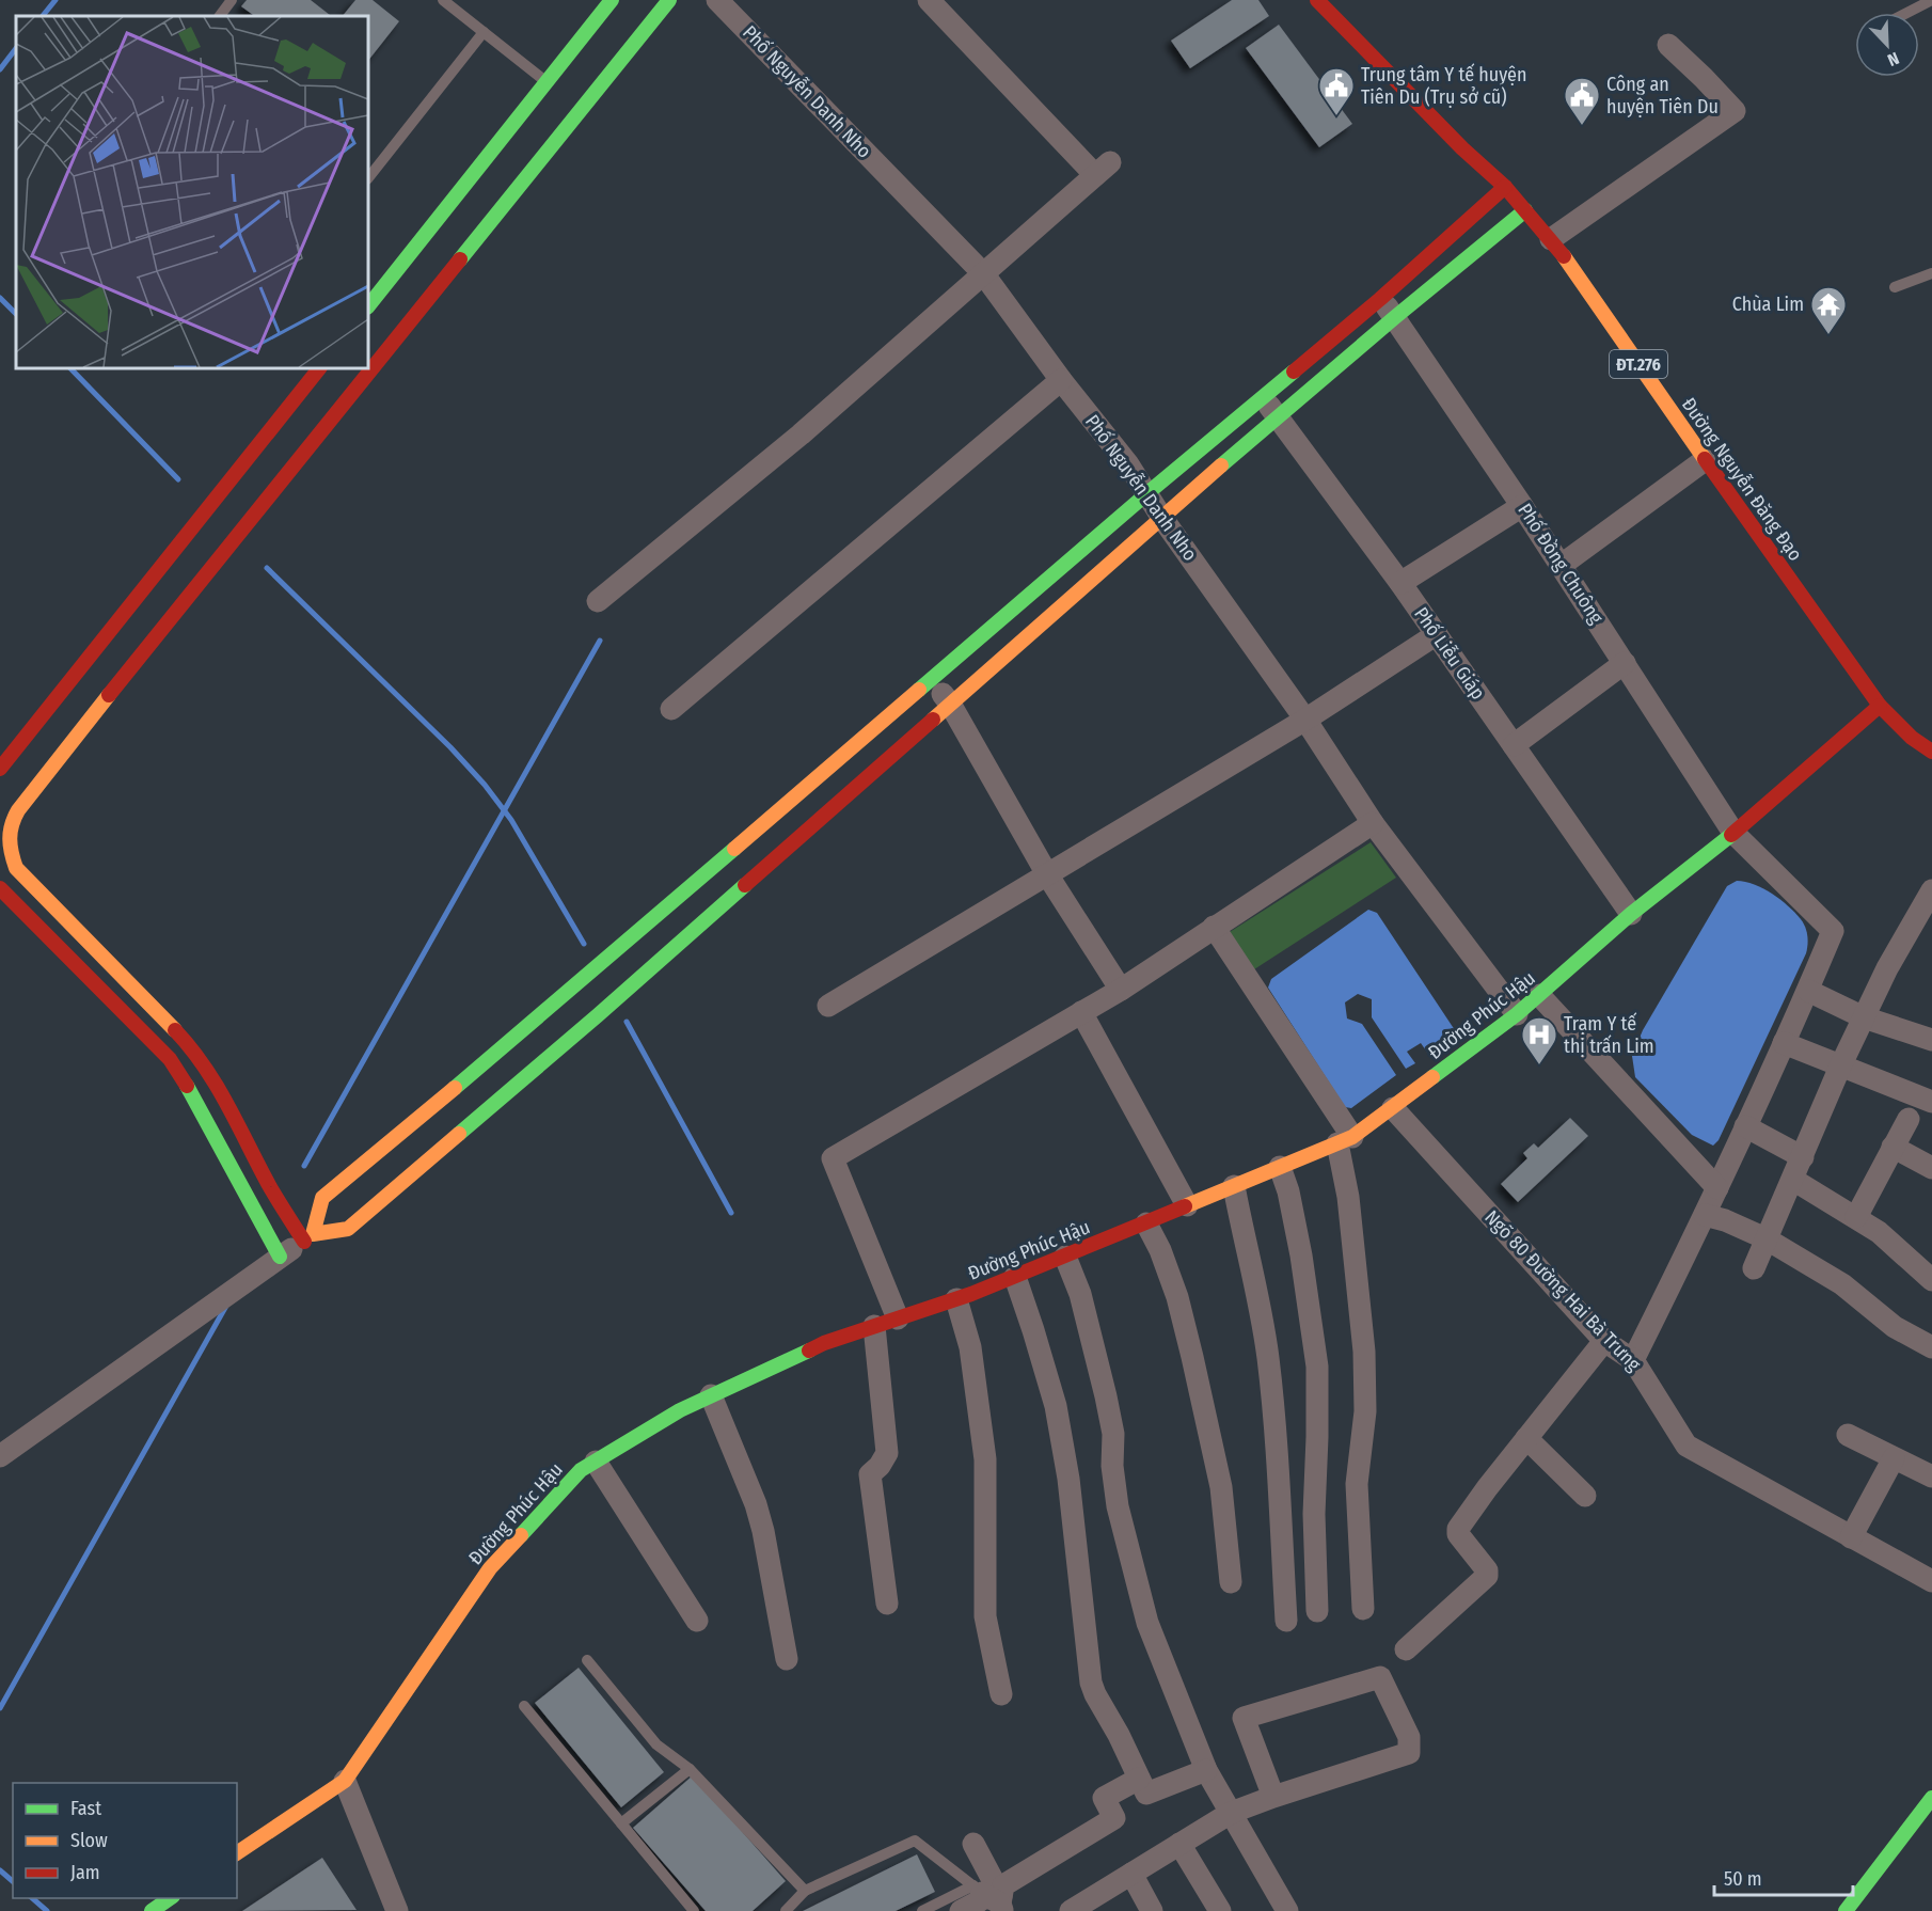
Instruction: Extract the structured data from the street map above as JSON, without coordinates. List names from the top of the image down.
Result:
{
  "streets": {
    "street": [
      "Phố Nguyễn Danh Nho",
      "ĐT.276",
      "Đường Nguyễn Đăng Đạo",
      "Phố Đồng Chuông",
      "Phố Liễu Giáp",
      "Đường Phúc Hậu",
      "Ngõ 80 Đường Hai Bà Trưng"
    ]
  },
  "crossings": [
    ["Phố Nguyễn Danh Nho", "Đường Phúc Hậu"],
    ["Đường Nguyễn Đăng Đạo", "Đường Phúc Hậu"],
    ["Phố Đồng Chuông", "Đường Phúc Hậu"],
    ["Phố Liễu Giáp", "Đường Phúc Hậu"],
    ["Đường Phúc Hậu", "Ngõ 80 Đường Hai Bà Trưng"]
  ],
  "places": {
    "public building": ["Trung tâm Y tế huyện Tiên Du (Trụ sở cũ)", "Công an huyện Tiên Du"],
    "temple": ["Chùa Lim"],
    "hospital": ["Trạm Y tế thị trấn Lim"]
  },
  "legend": ["Fast", "Slow", "Jam"],
  "scale_bar": "50 m",
  "north": "bottom right"
}
